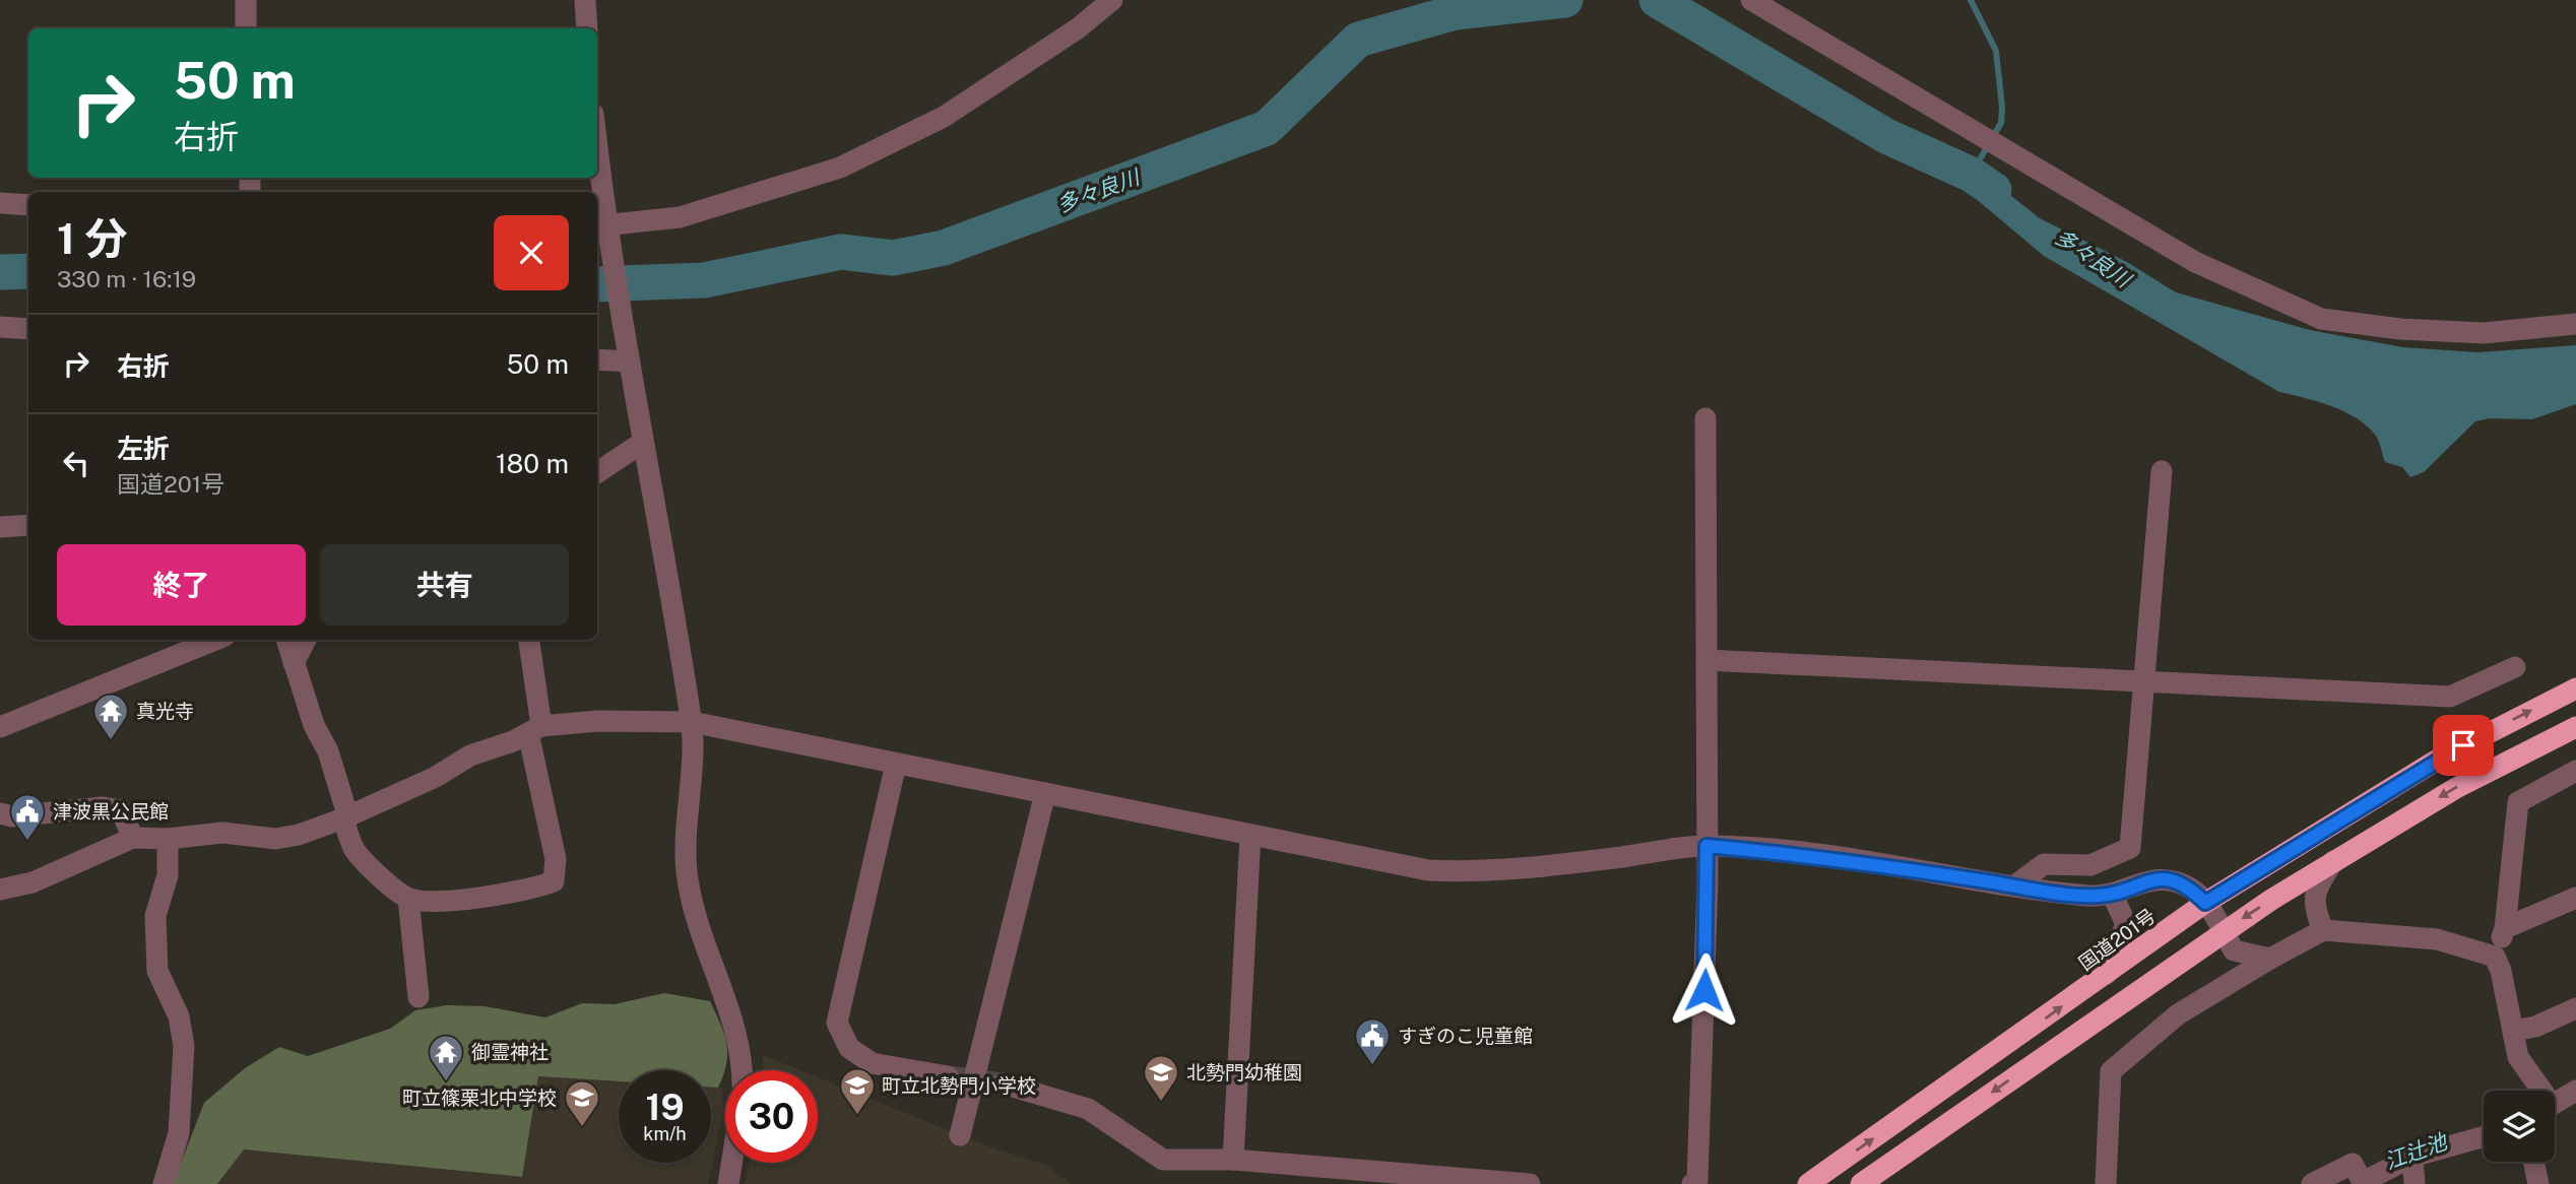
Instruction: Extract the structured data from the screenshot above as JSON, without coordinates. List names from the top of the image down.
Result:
{
  "streets": {
    "highway": ["国道201号"]
  },
  "water": ["多々良川", "江辻池"],
  "places": {
    "temple": ["真光寺", "御霊神社"],
    "public building": ["津波黒公民館", "すぎのこ児童館"],
    "school or university": ["北勢門幼稚園", "町立北勢門小学校", "町立篠栗北中学校"]
  },
  "page": {
    "turn": ["50 m", "右折"],
    "heading": ["1 分", "330 m · 16:19"],
    "list": [
      {
        "name": "右折",
        "value": "50 m"
      },
      {
        "name": "左折",
        "note": "国道201号",
        "value": "180 m"
      }
    ],
    "buttons": ["終了", "共有"],
    "speed": "19 km/h",
    "limit": "30"
  }
}
